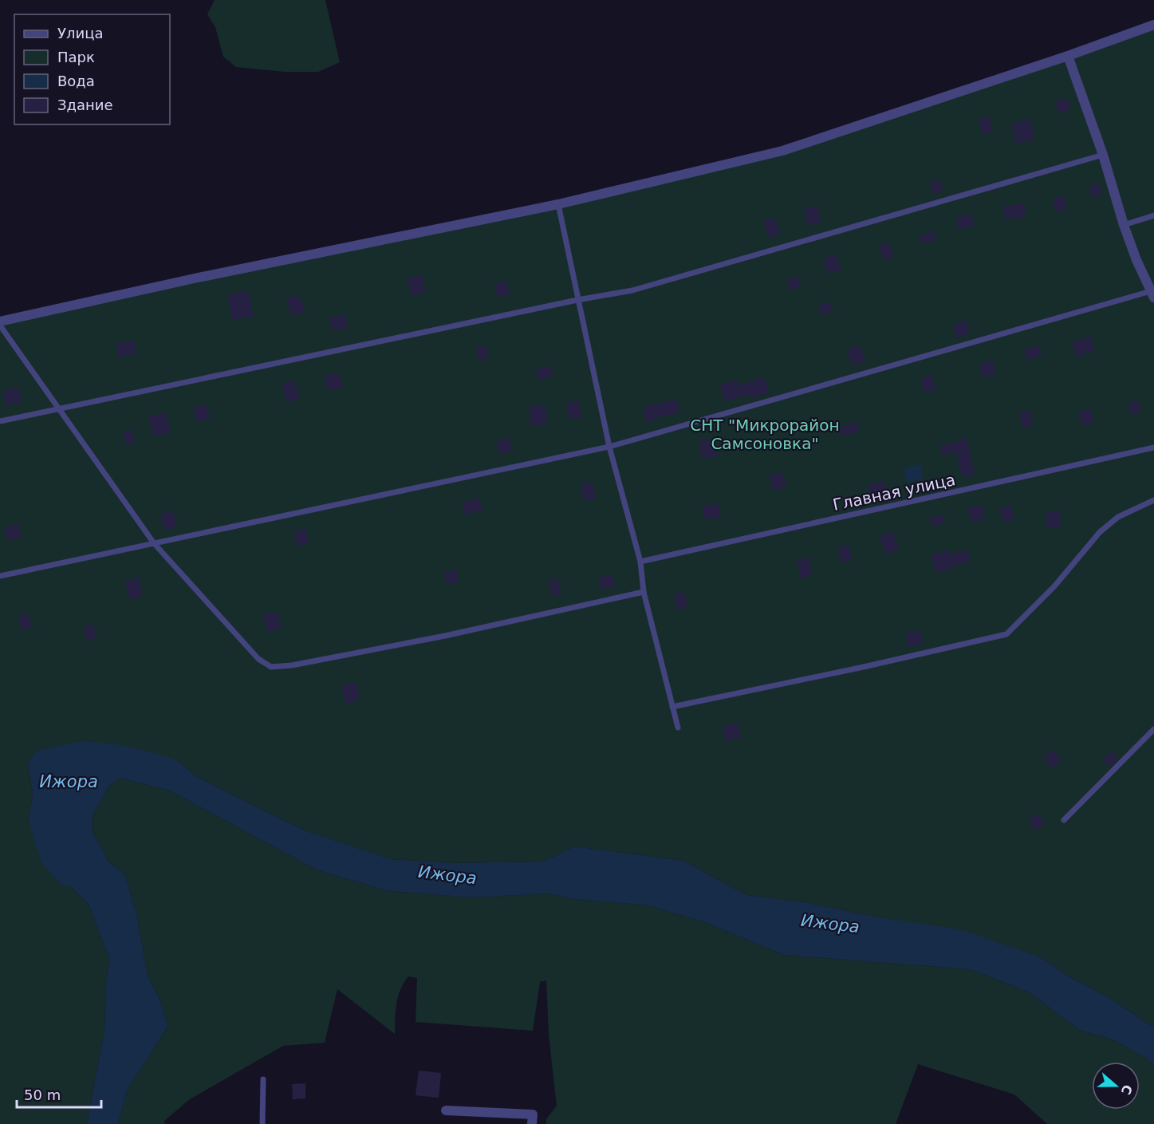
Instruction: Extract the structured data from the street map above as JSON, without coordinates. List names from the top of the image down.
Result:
{
  "streets": {
    "lane": ["Главная улица"]
  },
  "water": ["Ижора"],
  "parks": ["СНТ \"Микрорайон Самсоновка\""],
  "legend": [
    "Улица",
    "Парк",
    "Вода",
    "Здание"
  ],
  "scale_bar": "50 m",
  "north": "right"
}
